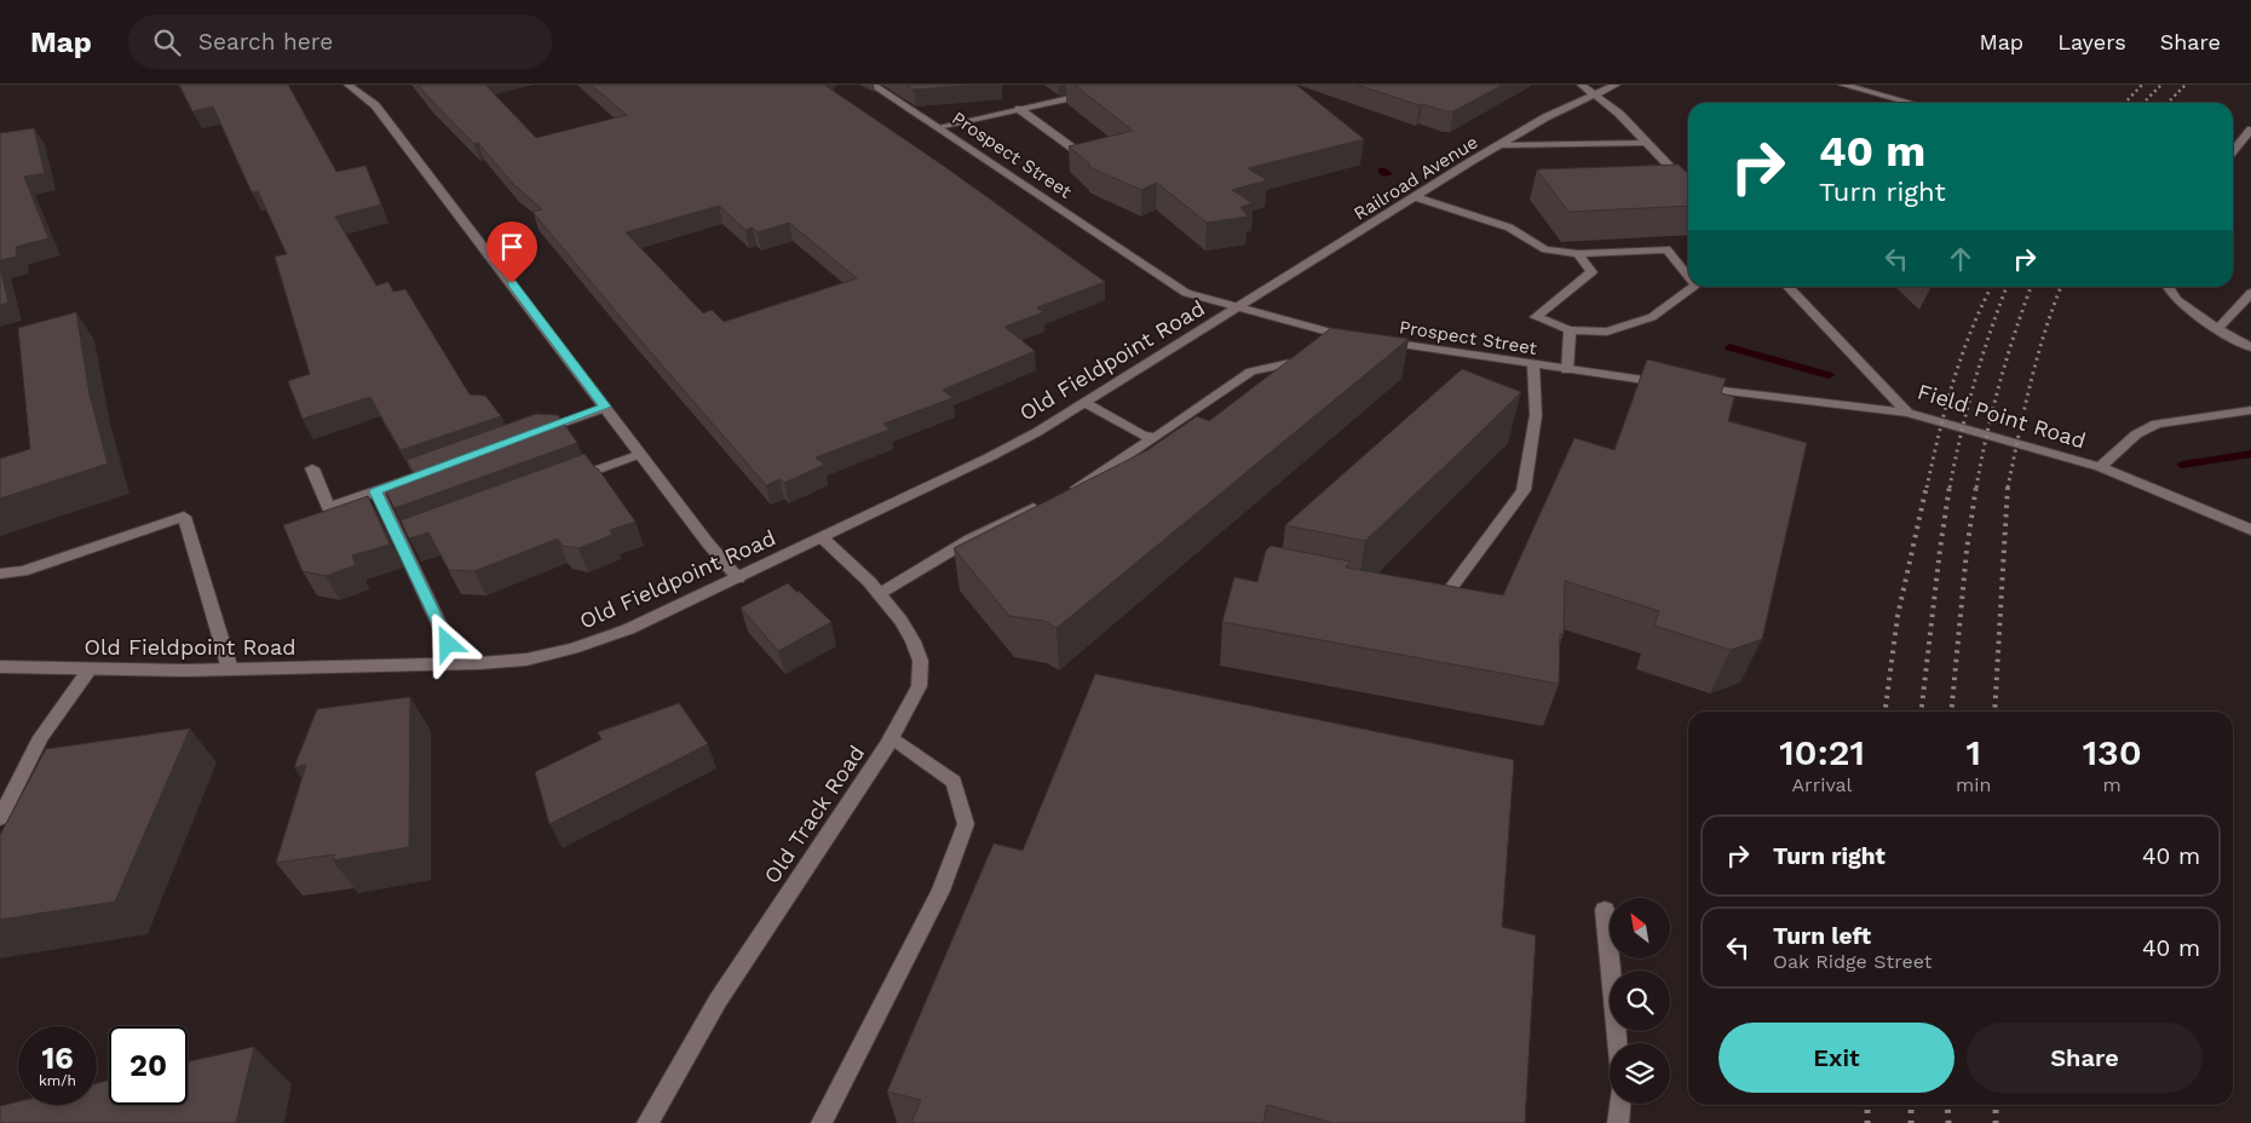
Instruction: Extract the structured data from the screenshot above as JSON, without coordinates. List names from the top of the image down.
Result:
{
  "streets": {
    "street": [
      "Prospect Street",
      "Railroad Avenue",
      "Old Fieldpoint Road",
      "Field Point Road",
      "Old Track Road"
    ]
  },
  "crossings": [
    ["Prospect Street", "Railroad Avenue"],
    ["Prospect Street", "Old Fieldpoint Road"],
    ["Railroad Avenue", "Old Fieldpoint Road"],
    ["Old Fieldpoint Road", "Old Track Road"]
  ],
  "north": "top left",
  "page": {
    "header": "Map",
    "search": "Search here",
    "nav": ["Map", "Layers", "Share"],
    "turn": ["40 m", "Turn right"],
    "eta": [
      "10:21",
      "Arrival",
      "1",
      "min",
      "130",
      "m"
    ],
    "list": [
      {
        "name": "Turn right",
        "value": "40 m"
      },
      {
        "name": "Turn left",
        "note": "Oak Ridge Street",
        "value": "40 m"
      }
    ],
    "buttons": ["Exit", "Share"],
    "speed": "16 km/h",
    "limit": "20"
  }
}
